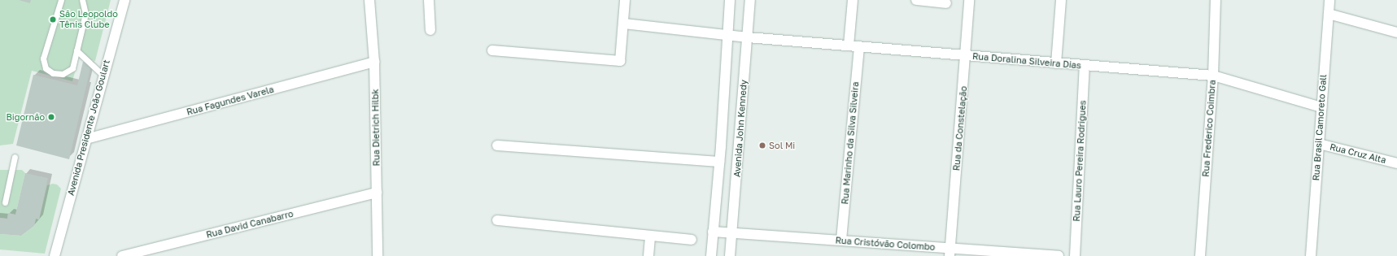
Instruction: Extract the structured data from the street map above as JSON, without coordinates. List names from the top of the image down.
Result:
{
  "streets": {
    "street": [
      "Rua Doralina Silveira Dias",
      "Rua Fagundes Varela",
      "Avenida Presidente João Goulart",
      "Rua Dietrich Hilbk",
      "Rua Brasil Camoreto Gall",
      "Avenida John Kennedy",
      "Rua da Constelação",
      "Rua Frederico Coimbra",
      "Rua Marinho da Silva Silveira",
      "Rua Cruz Alta",
      "Rua Lauro Pereira Rodrigues",
      "Rua David Canabarro",
      "Rua Cristóvão Colombo"
    ]
  },
  "crossings": [
    ["Rua Doralina Silveira Dias", "Rua Brasil Camoreto Gall"],
    ["Rua Doralina Silveira Dias", "Avenida John Kennedy"],
    ["Rua Doralina Silveira Dias", "Rua da Constelação"],
    ["Rua Doralina Silveira Dias", "Rua Frederico Coimbra"],
    ["Rua Doralina Silveira Dias", "Rua Marinho da Silva Silveira"],
    ["Rua Doralina Silveira Dias", "Rua Lauro Pereira Rodrigues"],
    ["Rua Fagundes Varela", "Avenida Presidente João Goulart"],
    ["Rua Fagundes Varela", "Rua Dietrich Hilbk"],
    ["Rua Dietrich Hilbk", "Rua David Canabarro"],
    ["Rua Brasil Camoreto Gall", "Rua Cruz Alta"],
    ["Avenida John Kennedy", "Rua Cristóvão Colombo"],
    ["Rua da Constelação", "Rua Cristóvão Colombo"],
    ["Rua Marinho da Silva Silveira", "Rua Cristóvão Colombo"]
  ],
  "places": ["São Leopoldo Tênis Clube", "Bigornão", "Sol Mi"]
}
